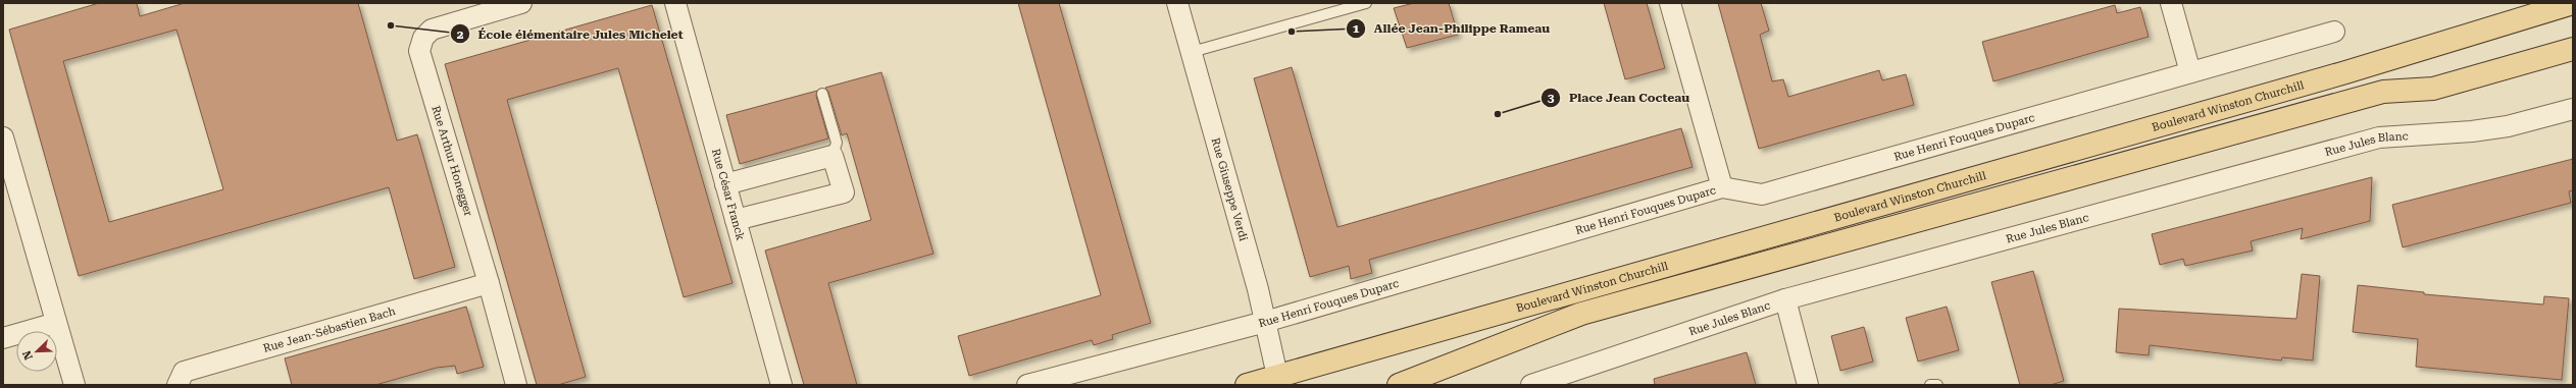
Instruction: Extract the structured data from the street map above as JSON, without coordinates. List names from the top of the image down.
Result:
{
  "streets": {
    "main road": ["Boulevard Winston Churchill"],
    "street": [
      "Rue Henri Fouques Duparc",
      "Rue Jules Blanc",
      "Rue Arthur Honegger",
      "Rue Giuseppe Verdi",
      "Rue César Franck",
      "Rue Jean-Sébastien Bach"
    ]
  },
  "crossings": [
    ["Boulevard Winston Churchill", "Rue Giuseppe Verdi"],
    ["Rue Henri Fouques Duparc", "Rue Giuseppe Verdi"],
    ["Rue Arthur Honegger", "Rue Jean-Sébastien Bach"]
  ],
  "places": ["École élémentaire Jules Michelet", "Allée Jean-Philippe Rameau", "Place Jean Cocteau"],
  "north": "bottom left"
}
